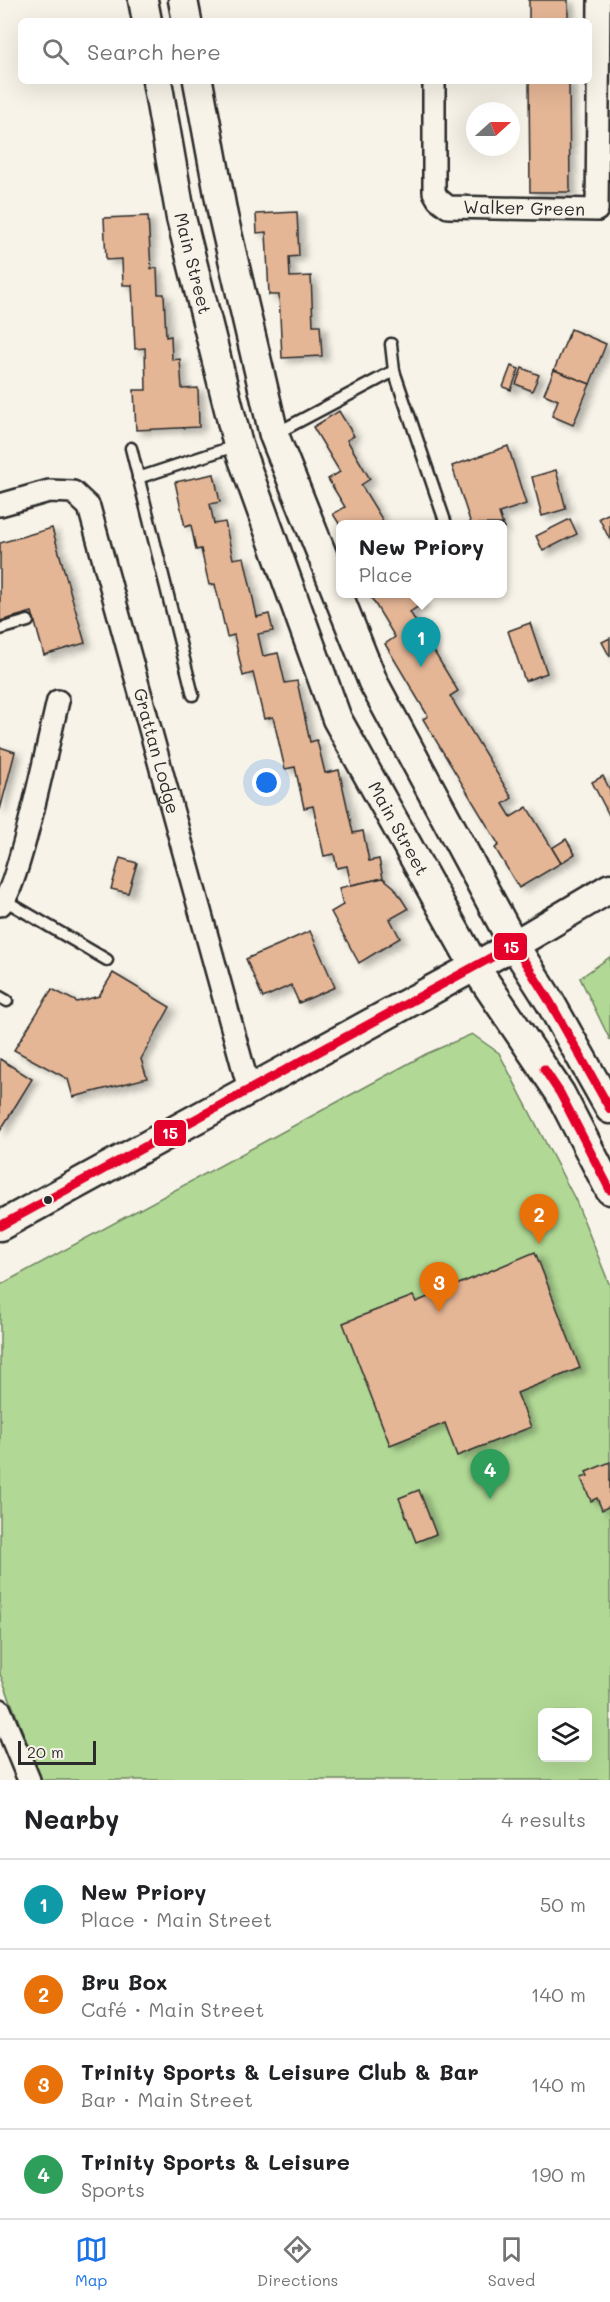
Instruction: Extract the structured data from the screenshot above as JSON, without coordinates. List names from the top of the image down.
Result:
{
  "streets": {
    "street": ["Walker Green", "Main Street", "Grattan Lodge"]
  },
  "lines": ["transit line 15"],
  "scale_bar": "20 m",
  "north": "right",
  "page": {
    "search": "Search here",
    "popup": ["New Priory", "Place"],
    "pins": [
      "1",
      "2",
      "3",
      "4"
    ],
    "scale": "20 m",
    "heading": ["Nearby", "4 results"],
    "list": [
      {
        "mark": "1",
        "name": "New Priory",
        "note": "Place · Main Street",
        "value": "50 m"
      },
      {
        "mark": "2",
        "name": "Bru Box",
        "note": "Café · Main Street",
        "value": "140 m"
      },
      {
        "mark": "3",
        "name": "Trinity Sports & Leisure Club & Bar",
        "note": "Bar · Main Street",
        "value": "140 m"
      },
      {
        "mark": "4",
        "name": "Trinity Sports & Leisure",
        "note": "Sports",
        "value": "190 m"
      }
    ],
    "nav": ["Map", "Directions", "Saved"]
  }
}
